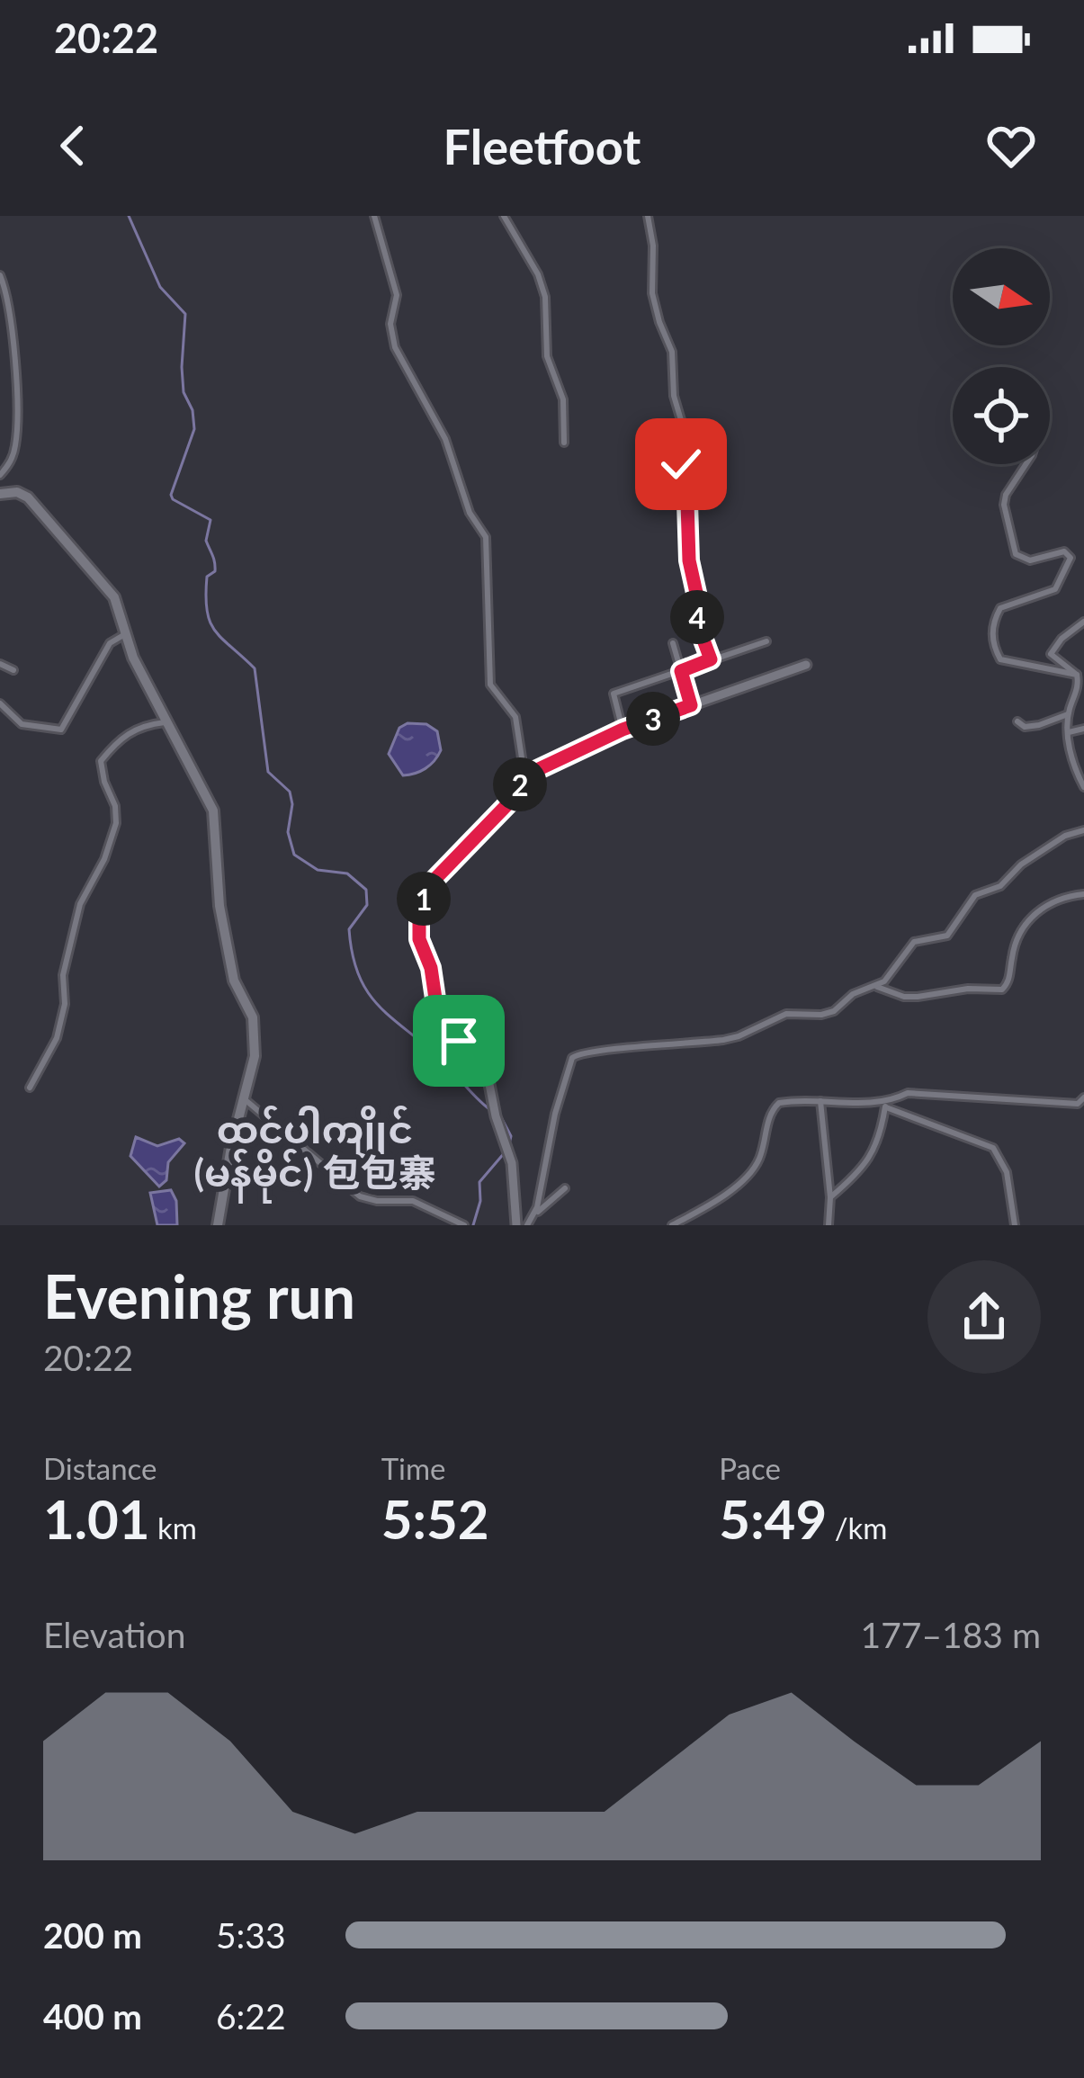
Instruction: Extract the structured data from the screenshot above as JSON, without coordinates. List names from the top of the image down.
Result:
{
  "districts": ["ထင်ပါကျိုင် (မန်မိုင်) 包包寨"],
  "north": "right",
  "page": {
    "status": "20:22",
    "header": "Fleetfoot",
    "pins": [
      "4",
      "3",
      "2",
      "1"
    ],
    "heading": ["Evening run", "20:22"],
    "stats": [
      ["Distance", "1.01 km"],
      ["Time", "5:52"],
      ["Pace", "5:49 /km"]
    ],
    "chart": ["Elevation", "177–183 m"],
    "list": [
      {
        "name": "200 m",
        "note": "5:33"
      },
      {
        "name": "400 m",
        "note": "6:22"
      }
    ]
  }
}
